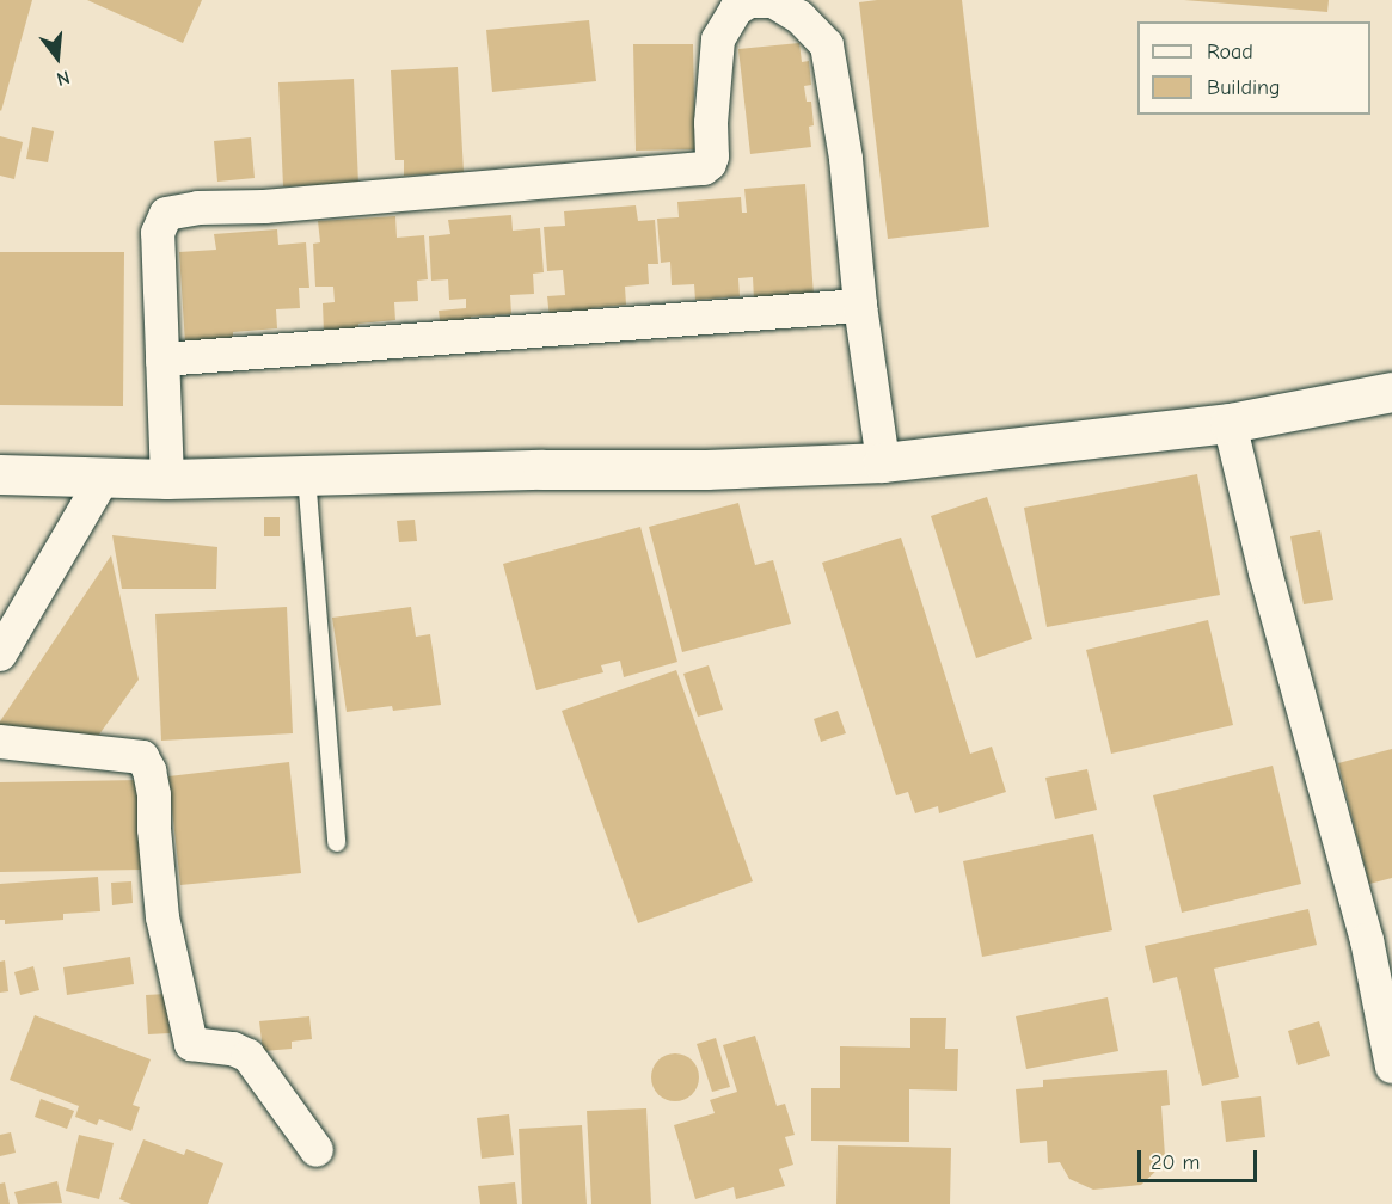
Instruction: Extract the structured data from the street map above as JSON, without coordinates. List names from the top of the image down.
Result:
{
  "legend": ["Road", "Building"],
  "scale_bar": "20 m",
  "north": "bottom"
}
